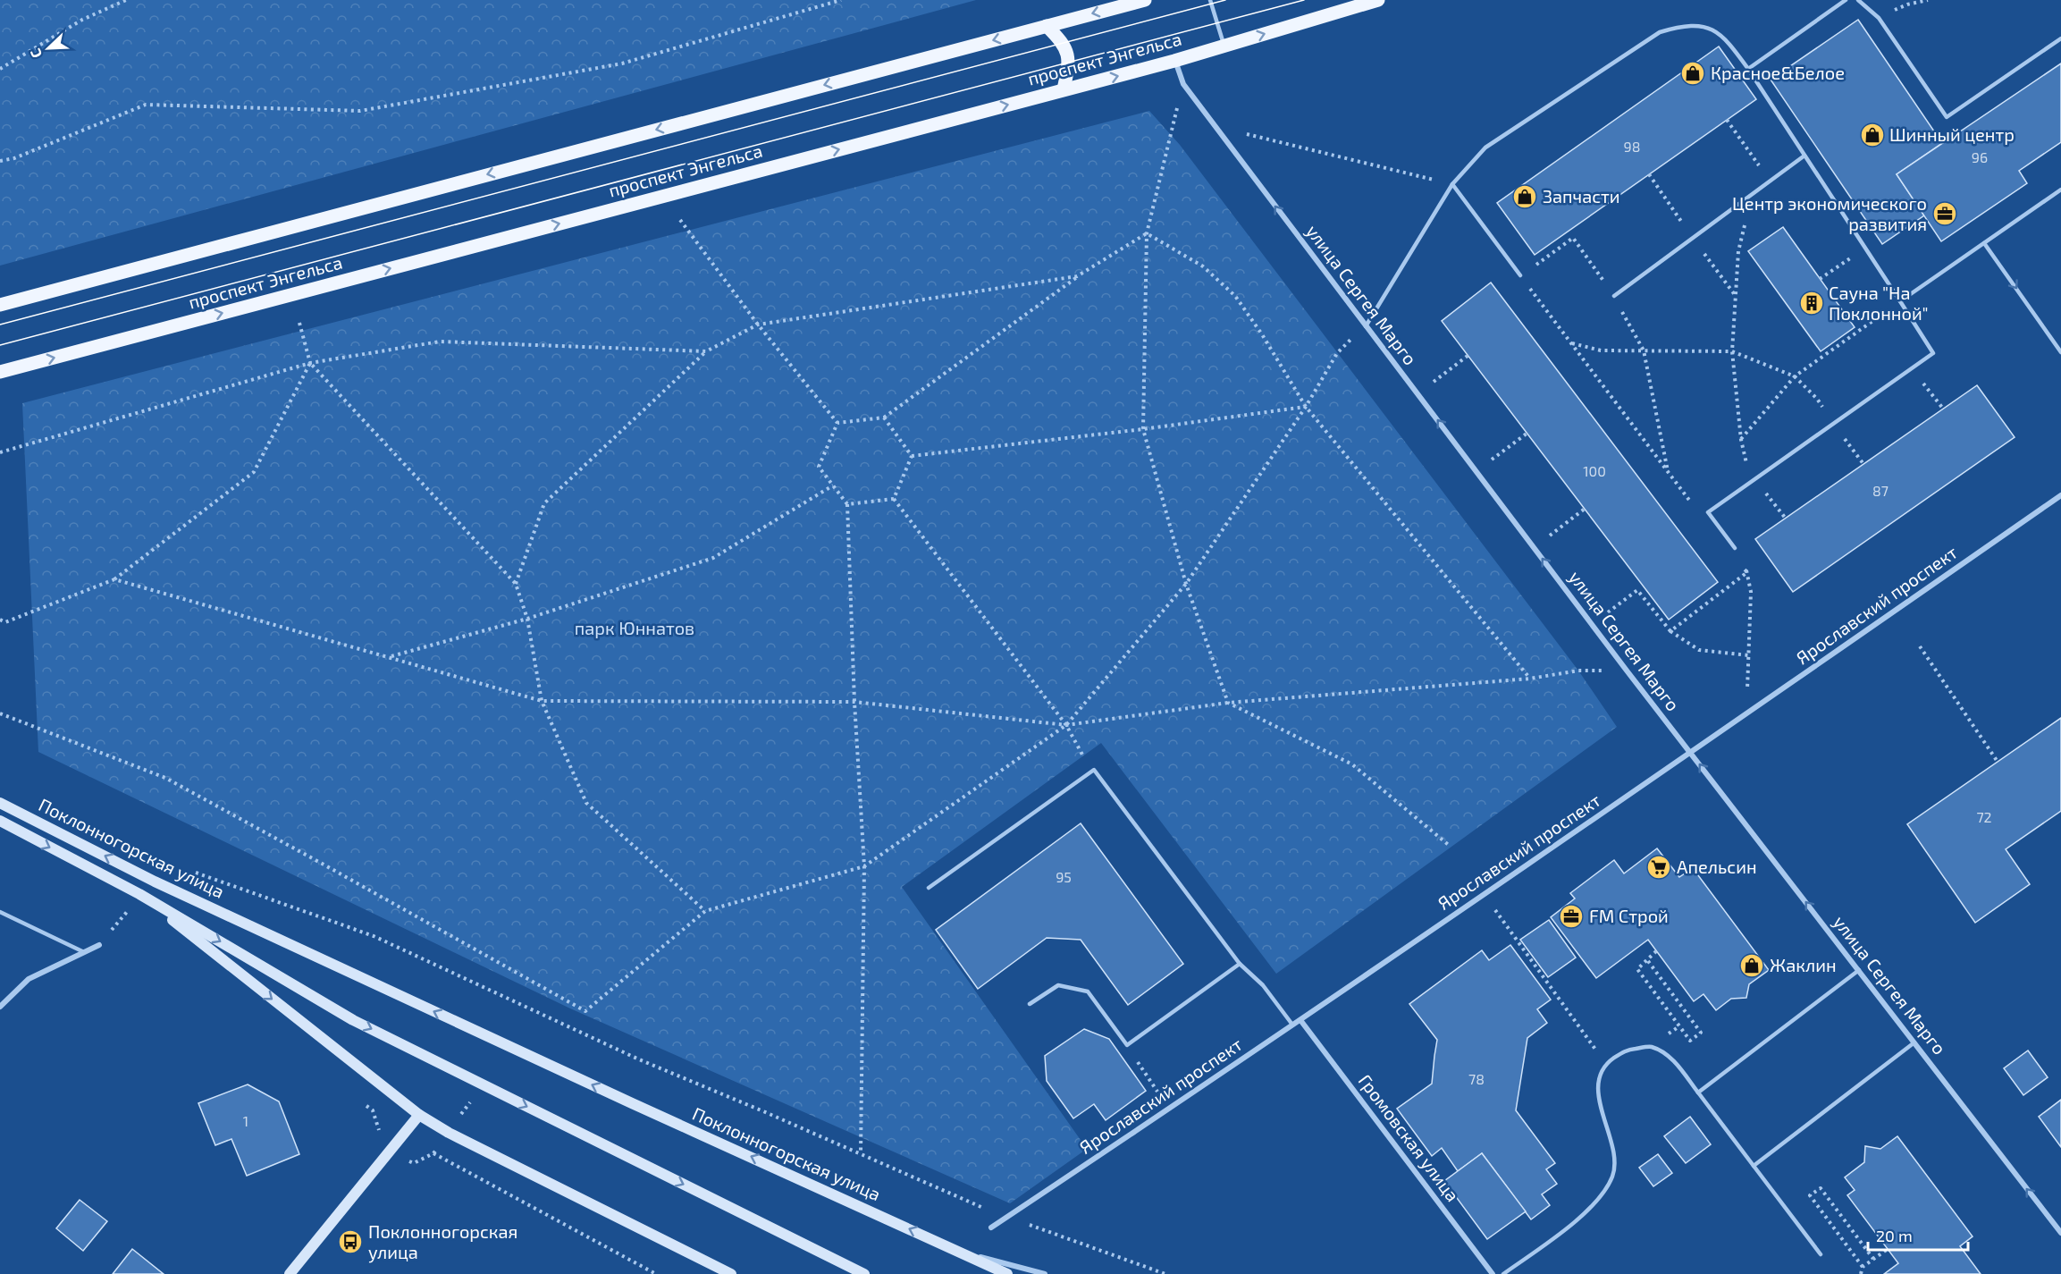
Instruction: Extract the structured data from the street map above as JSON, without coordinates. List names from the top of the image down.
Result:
{
  "streets": {
    "main road": ["проспект Энгельса", "Поклонногорская улица"],
    "street": ["улица Сергея Марго", "Ярославский проспект", "Громовская улица"]
  },
  "crossings": [
    ["проспект Энгельса", "улица Сергея Марго"],
    ["улица Сергея Марго", "Ярославский проспект"],
    ["Ярославский проспект", "Громовская улица"]
  ],
  "one_way": ["улица Сергея Марго"],
  "parks": ["парк Юннатов"],
  "places": {
    "shop": [
      "Красное&Белое",
      "Шинный центр",
      "Запчасти",
      "Жаклин"
    ],
    "office": ["Центр экономического развития", "FM Строй"],
    "building": ["Сауна \"На Поклонной\""],
    "supermarket": ["Апельсин"],
    "bus stop": ["Поклонногорская улица"]
  },
  "house_numbers": [
    "98",
    "96",
    "100",
    "87",
    "72",
    "95",
    "78",
    "1"
  ],
  "scale_bar": "20 m",
  "north": "bottom left"
}
